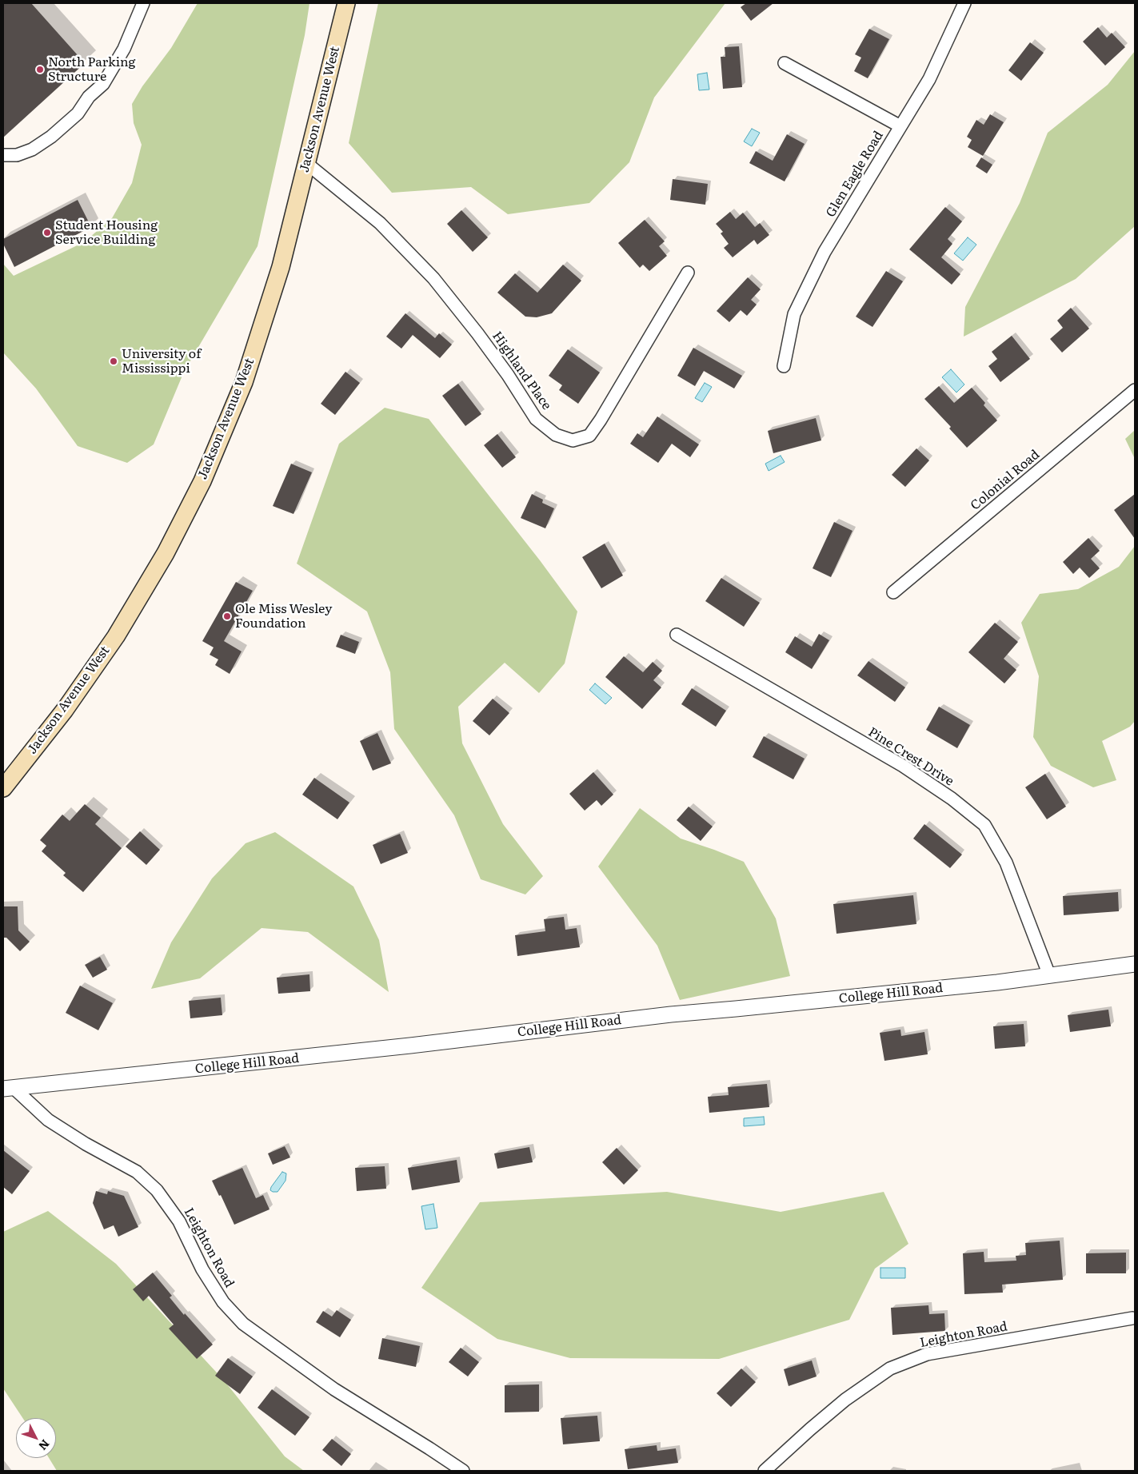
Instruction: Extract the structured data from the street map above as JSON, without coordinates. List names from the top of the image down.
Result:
{
  "streets": {
    "main road": ["Jackson Avenue West"],
    "street": [
      "Glen Eagle Road",
      "Highland Place",
      "Colonial Road",
      "Pine Crest Drive",
      "College Hill Road",
      "Leighton Road"
    ]
  },
  "crossings": [
    ["Jackson Avenue West", "Highland Place"],
    ["Pine Crest Drive", "College Hill Road"],
    ["College Hill Road", "Leighton Road"]
  ],
  "places": [
    "North Parking Structure",
    "Student Housing Service Building",
    "University of Mississippi",
    "Ole Miss Wesley Foundation"
  ],
  "north": "bottom right"
}
